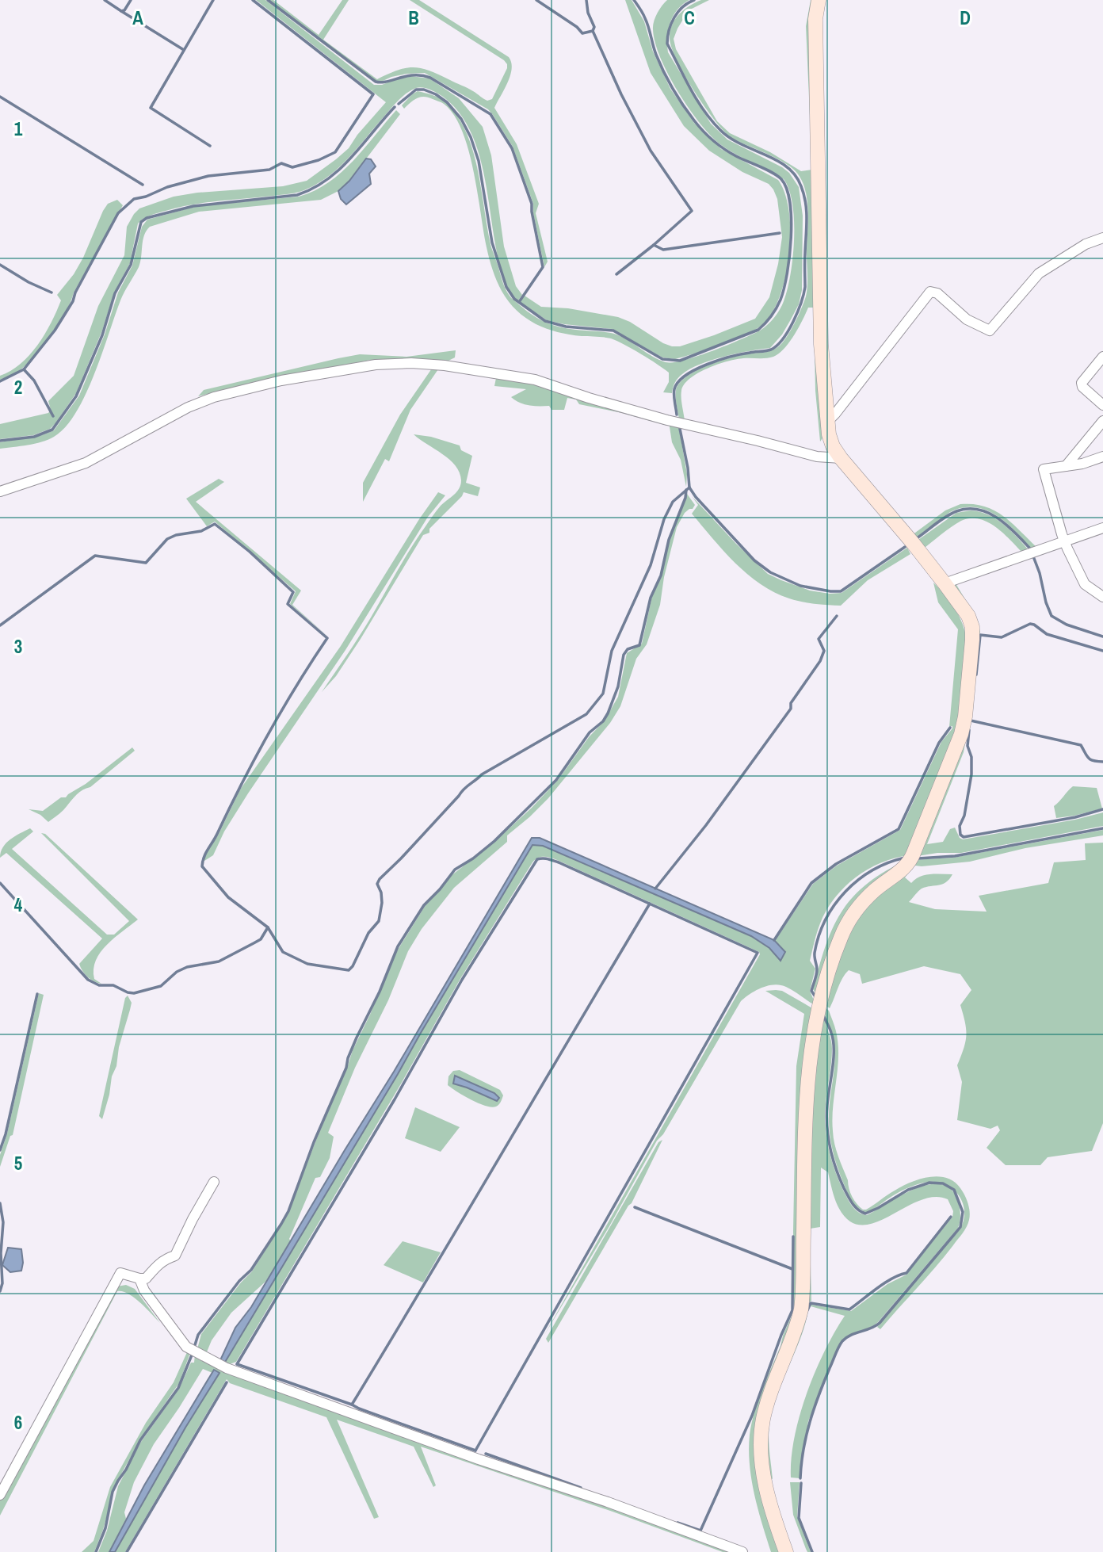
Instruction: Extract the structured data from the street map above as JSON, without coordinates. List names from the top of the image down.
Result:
{
  "grid": {
    "columns": [
      "A",
      "B",
      "C",
      "D"
    ],
    "rows": [
      "1",
      "2",
      "3",
      "4",
      "5",
      "6"
    ]
  }
}
